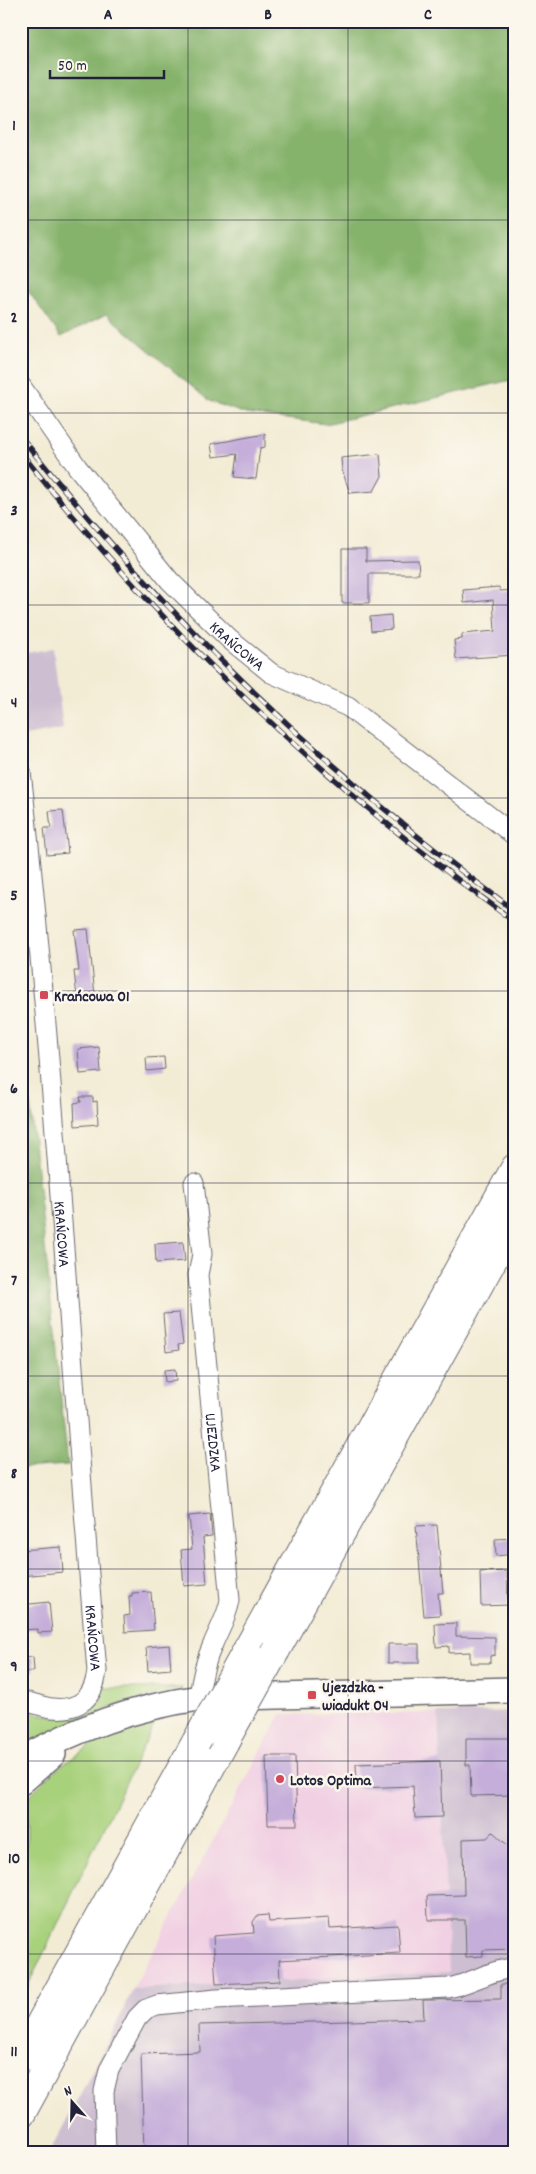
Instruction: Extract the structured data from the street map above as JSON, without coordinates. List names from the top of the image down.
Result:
{
  "streets": {
    "street": ["KRAŃCOWA", "UJEZDZKA"]
  },
  "places": {
    "transit": ["Krańcowa 01", "Ujezdzka - wiadukt 04"],
    "other": ["Lotos Optima"]
  },
  "scale_bar": "50 m",
  "north": "top",
  "grid": {
    "columns": ["A", "B", "C"],
    "rows": [
      "1",
      "2",
      "3",
      "4",
      "5",
      "6",
      "7",
      "8",
      "9",
      "10",
      "11"
    ]
  }
}
